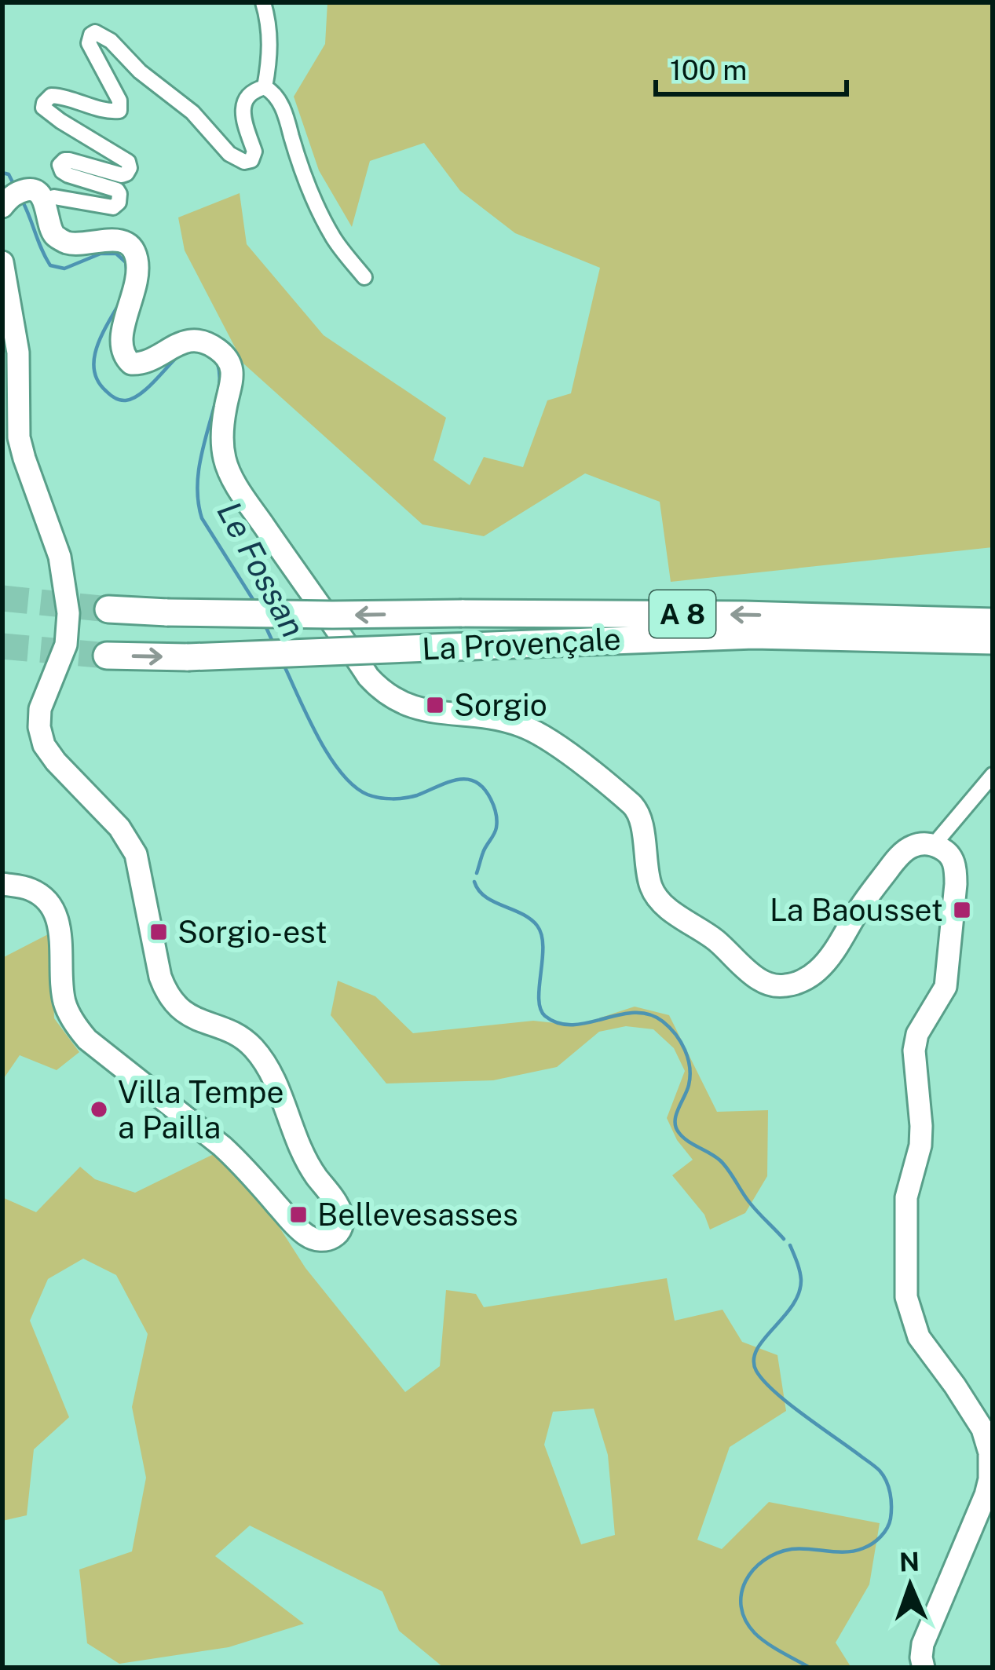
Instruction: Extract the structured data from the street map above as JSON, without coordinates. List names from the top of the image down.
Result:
{
  "streets": {
    "highway": ["A 8", "La Provençale"]
  },
  "water": ["Le Fossan"],
  "places": {
    "transit": [
      "Sorgio",
      "La Baousset",
      "Sorgio-est",
      "Bellevesasses"
    ],
    "other": ["Villa Tempe a Pailla"]
  },
  "scale_bar": "100 m",
  "north": "top"
}
